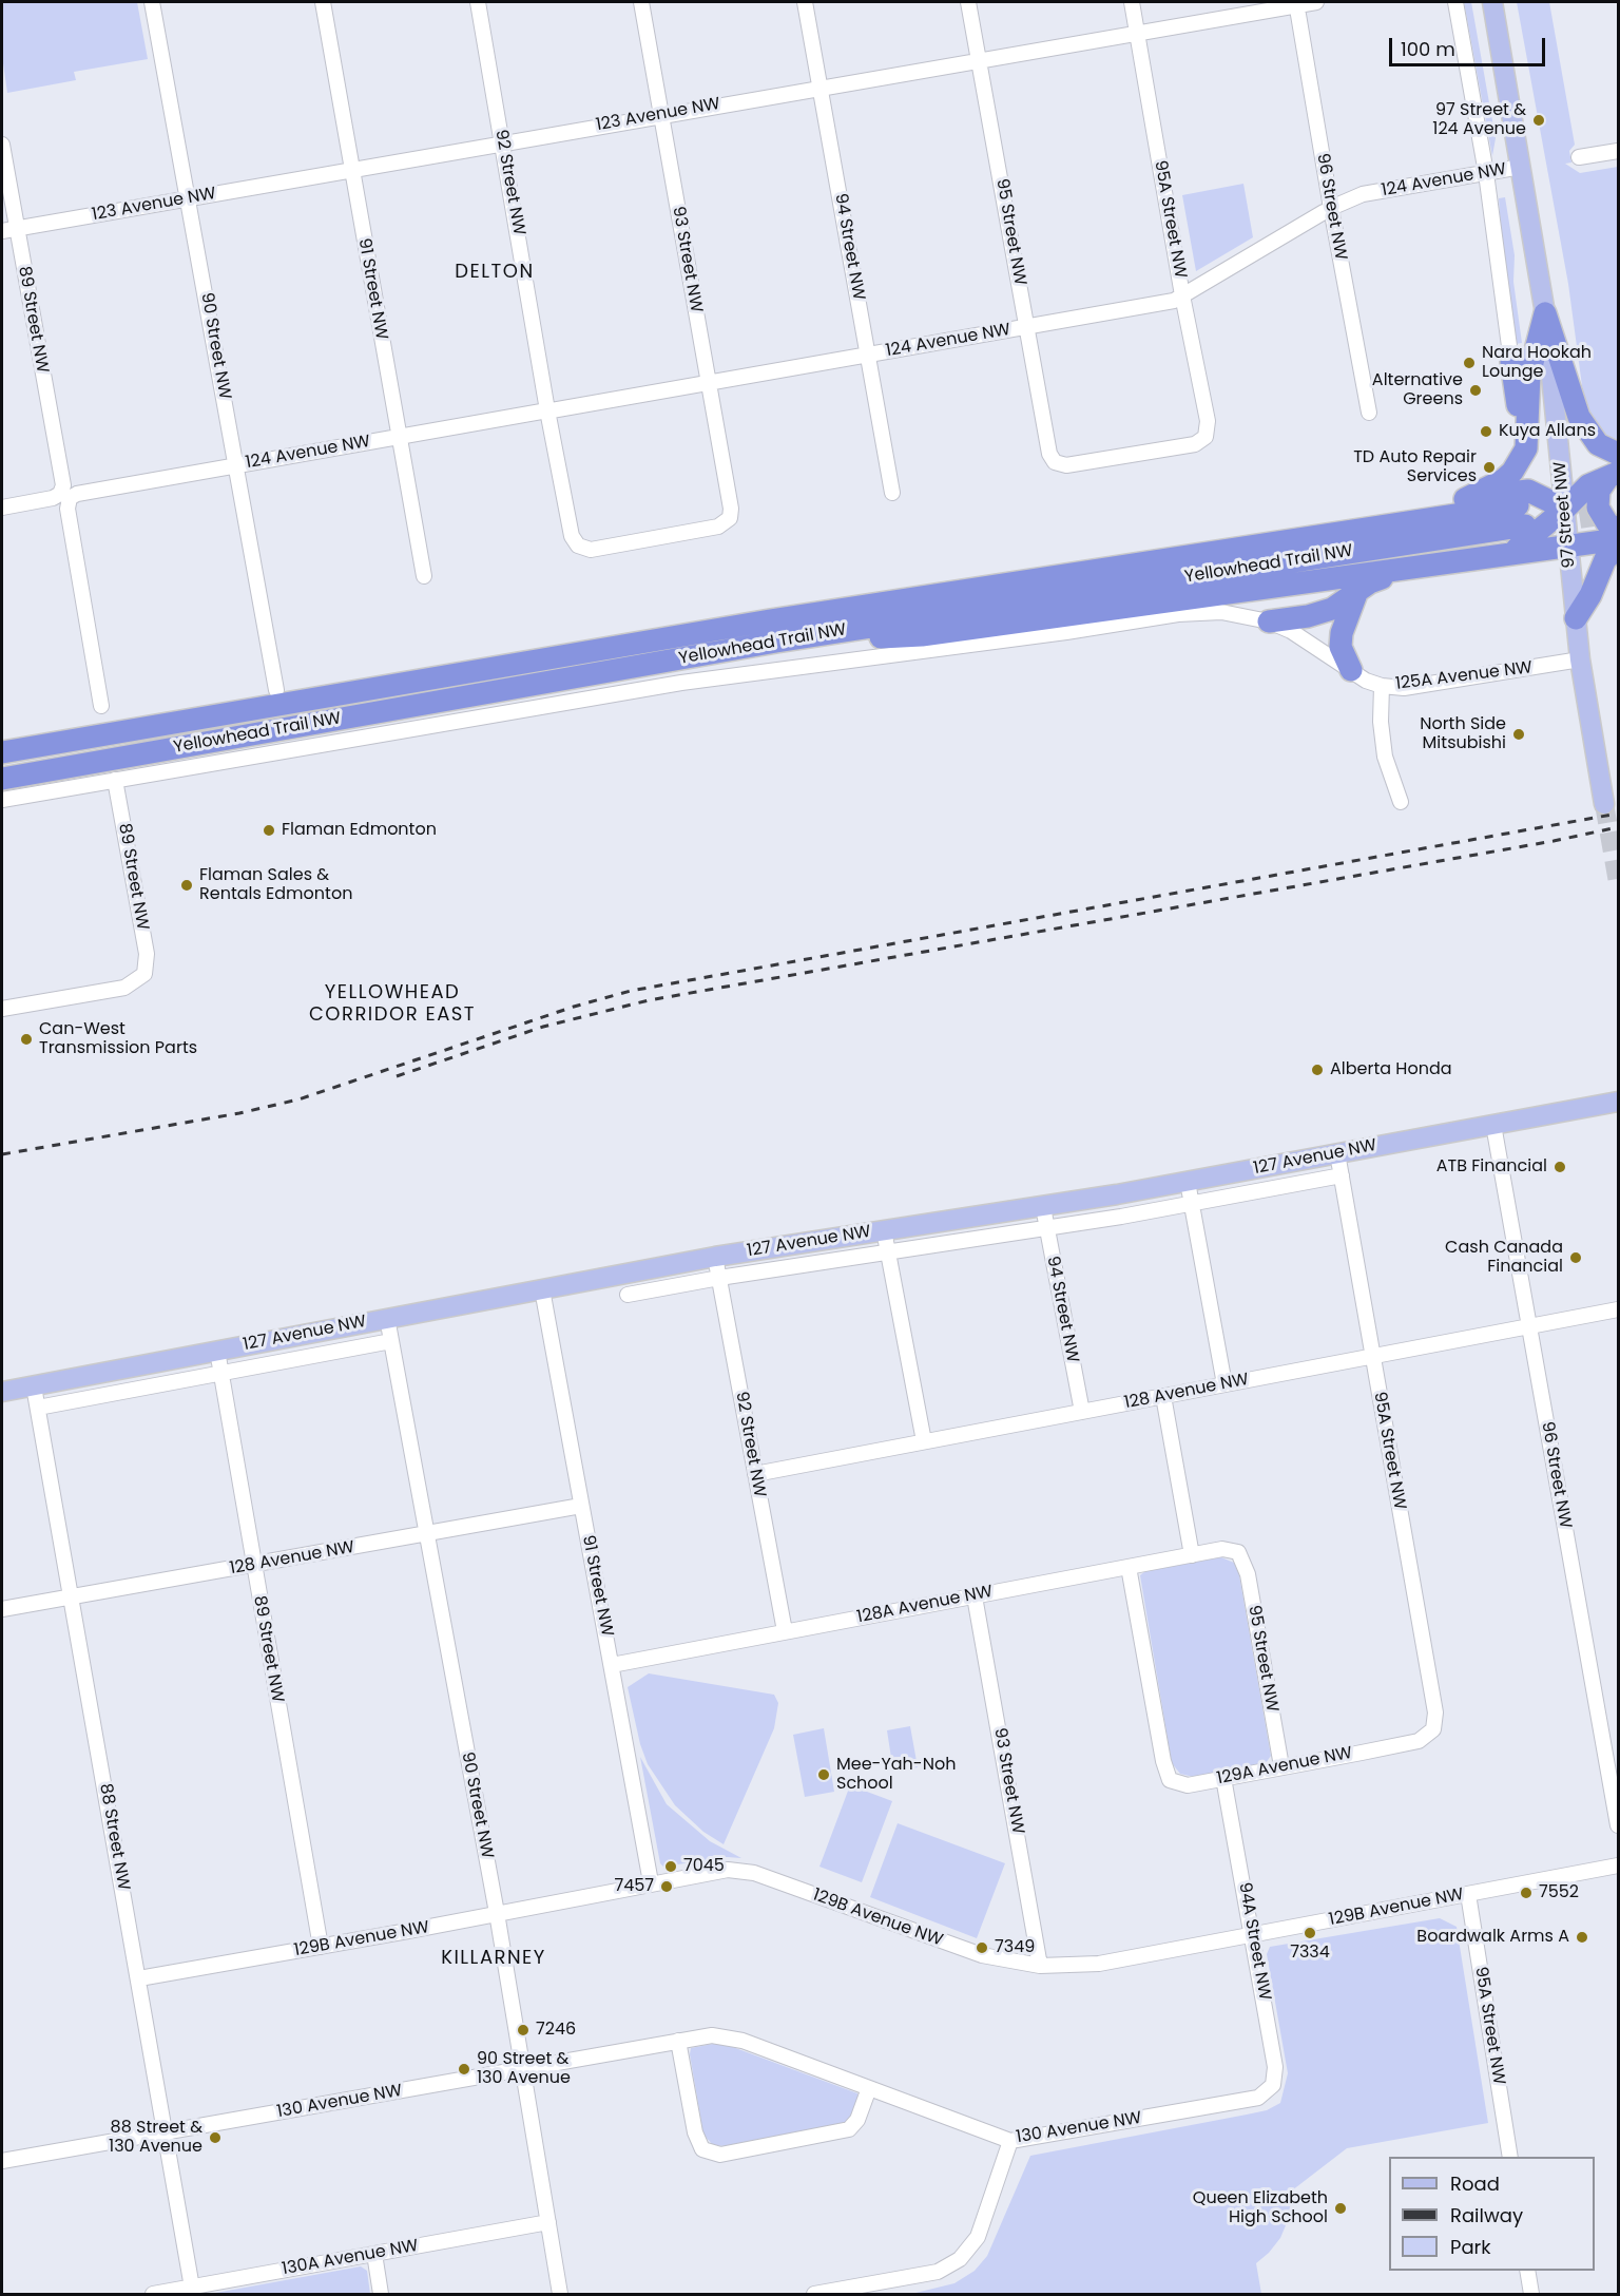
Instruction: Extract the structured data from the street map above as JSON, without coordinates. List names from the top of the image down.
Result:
{
  "streets": {
    "highway": ["Yellowhead Trail NW"],
    "main road": ["97 Street NW", "127 Avenue NW"],
    "street": [
      "123 Avenue NW",
      "124 Avenue NW",
      "92 Street NW",
      "96 Street NW",
      "95A Street NW",
      "95 Street NW",
      "94 Street NW",
      "93 Street NW",
      "91 Street NW",
      "89 Street NW",
      "90 Street NW",
      "125A Avenue NW",
      "128 Avenue NW",
      "128A Avenue NW",
      "129A Avenue NW",
      "88 Street NW",
      "129B Avenue NW",
      "94A Street NW",
      "130 Avenue NW",
      "130A Avenue NW"
    ]
  },
  "crossings": [
    ["123 Avenue NW", "92 Street NW"],
    ["123 Avenue NW", "96 Street NW"],
    ["123 Avenue NW", "95A Street NW"],
    ["123 Avenue NW", "95 Street NW"],
    ["123 Avenue NW", "94 Street NW"],
    ["123 Avenue NW", "93 Street NW"],
    ["123 Avenue NW", "91 Street NW"],
    ["123 Avenue NW", "89 Street NW"],
    ["123 Avenue NW", "90 Street NW"],
    ["124 Avenue NW", "92 Street NW"],
    ["124 Avenue NW", "96 Street NW"],
    ["124 Avenue NW", "95A Street NW"],
    ["124 Avenue NW", "95 Street NW"],
    ["124 Avenue NW", "94 Street NW"],
    ["124 Avenue NW", "93 Street NW"],
    ["124 Avenue NW", "91 Street NW"],
    ["124 Avenue NW", "89 Street NW"],
    ["124 Avenue NW", "90 Street NW"],
    ["124 Avenue NW", "97 Street NW"],
    ["92 Street NW", "93 Street NW"],
    ["92 Street NW", "127 Avenue NW"],
    ["92 Street NW", "128 Avenue NW"],
    ["92 Street NW", "128A Avenue NW"],
    ["96 Street NW", "127 Avenue NW"],
    ["96 Street NW", "128 Avenue NW"],
    ["95A Street NW", "95 Street NW"],
    ["95A Street NW", "127 Avenue NW"],
    ["95A Street NW", "128 Avenue NW"],
    ["95A Street NW", "129A Avenue NW"],
    ["95A Street NW", "129B Avenue NW"],
    ["95 Street NW", "128A Avenue NW"],
    ["95 Street NW", "129A Avenue NW"],
    ["94 Street NW", "127 Avenue NW"],
    ["94 Street NW", "128 Avenue NW"],
    ["93 Street NW", "128A Avenue NW"],
    ["93 Street NW", "129B Avenue NW"],
    ["91 Street NW", "127 Avenue NW"],
    ["91 Street NW", "128 Avenue NW"],
    ["91 Street NW", "128A Avenue NW"],
    ["91 Street NW", "129B Avenue NW"],
    ["89 Street NW", "Yellowhead Trail NW"],
    ["89 Street NW", "127 Avenue NW"],
    ["89 Street NW", "128 Avenue NW"],
    ["89 Street NW", "129B Avenue NW"],
    ["90 Street NW", "127 Avenue NW"],
    ["90 Street NW", "128 Avenue NW"],
    ["90 Street NW", "129B Avenue NW"],
    ["90 Street NW", "130 Avenue NW"],
    ["90 Street NW", "130A Avenue NW"],
    ["97 Street NW", "125A Avenue NW"],
    ["Yellowhead Trail NW", "125A Avenue NW"],
    ["127 Avenue NW", "88 Street NW"],
    ["128 Avenue NW", "88 Street NW"],
    ["128A Avenue NW", "129A Avenue NW"],
    ["129A Avenue NW", "94A Street NW"],
    ["88 Street NW", "129B Avenue NW"],
    ["88 Street NW", "130 Avenue NW"],
    ["88 Street NW", "130A Avenue NW"],
    ["129B Avenue NW", "94A Street NW"],
    ["94A Street NW", "130 Avenue NW"]
  ],
  "districts": ["DELTON", "YELLOWHEAD CORRIDOR EAST", "KILLARNEY"],
  "places": [
    "97 Street & 124 Avenue",
    "Nara Hookah Lounge",
    "Alternative Greens",
    "Kuya Allans",
    "TD Auto Repair Services",
    "North Side Mitsubishi",
    "Flaman Edmonton",
    "Flaman Sales & Rentals Edmonton",
    "Can-West Transmission Parts",
    "Alberta Honda",
    "ATB Financial",
    "Cash Canada Financial",
    "Mee-Yah-Noh School",
    "7045",
    "7457",
    "7552",
    "7334",
    "Boardwalk Arms A",
    "7349",
    "7246",
    "90 Street & 130 Avenue",
    "88 Street & 130 Avenue",
    "Queen Elizabeth High School"
  ],
  "legend": ["Road", "Railway", "Park"],
  "scale_bar": "100 m"
}
